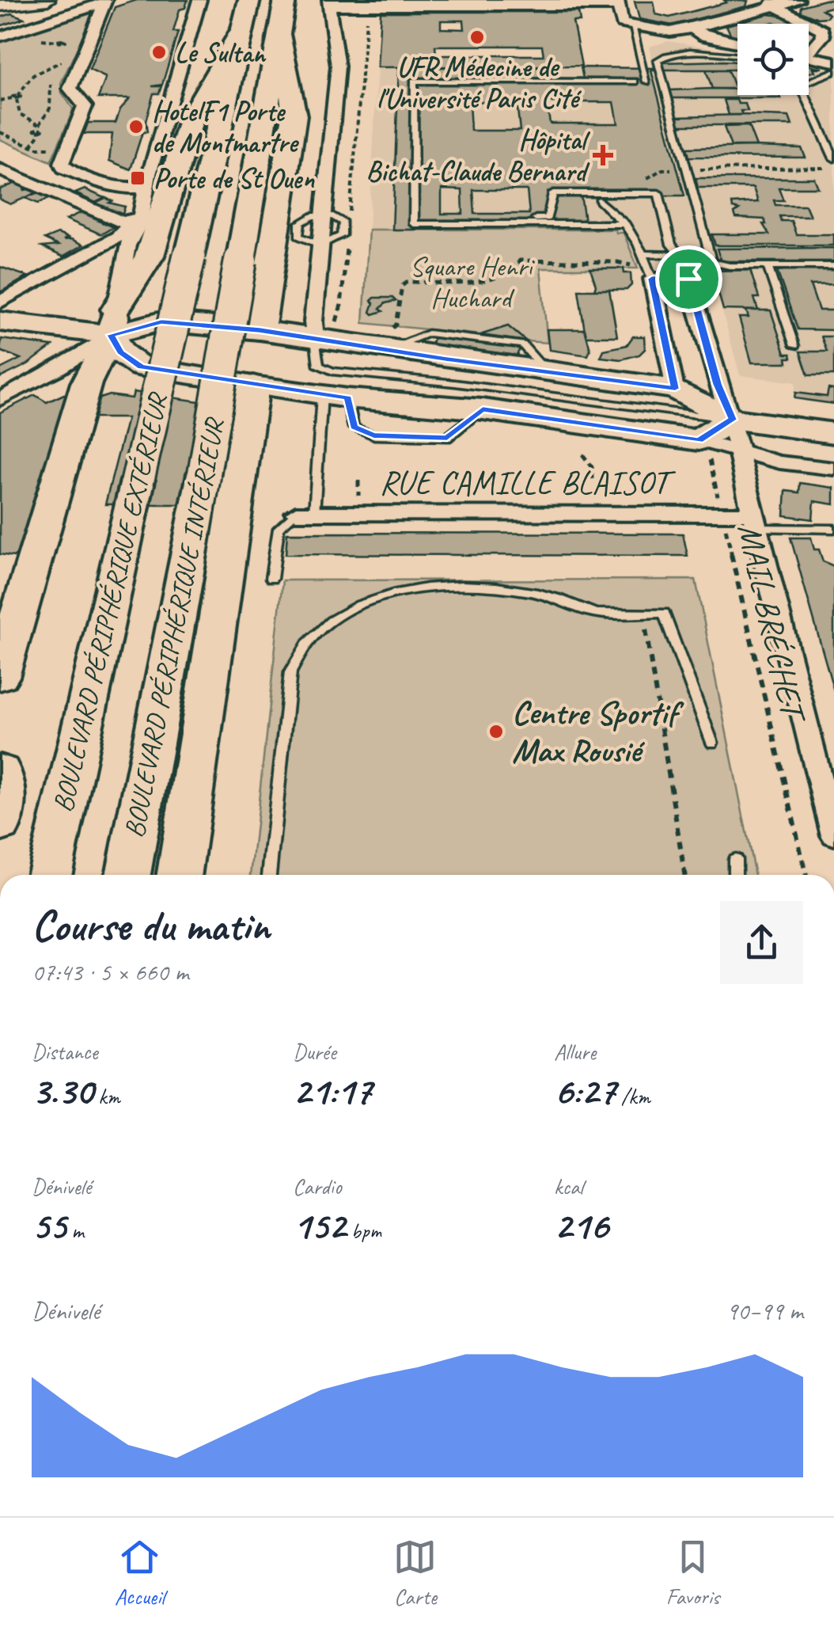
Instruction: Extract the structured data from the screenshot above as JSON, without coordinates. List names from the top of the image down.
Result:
{
  "streets": {
    "highway": ["BOULEVARD PÉRIPHÉRIQUE EXTÉRIEUR", "BOULEVARD PÉRIPHÉRIQUE INTÉRIEUR"],
    "street": ["RUE CAMILLE BLAISOT"],
    "path": ["MAIL BRÉCHET"]
  },
  "crossings": [
    ["RUE CAMILLE BLAISOT", "MAIL BRÉCHET"]
  ],
  "parks": ["Square Henri Huchard"],
  "places": {
    "other": [
      "UFR Médecine de l'Université Paris Cité",
      "Le Sultan",
      "HotelF1 Porte de Montmartre",
      "Centre Sportif Max Rousié"
    ],
    "health": ["Hôpital Bichat-Claude Bernard"],
    "transit": ["Porte de St Ouen"]
  },
  "page": {
    "heading": ["Course du matin", "07:43 · 5 × 660 m"],
    "stats": [
      ["Distance", "3.30 km"],
      ["Durée", "21:17"],
      ["Allure", "6:27 /km"],
      ["Dénivelé", "55 m"],
      ["Cardio", "152 bpm"],
      ["kcal", "216"]
    ],
    "chart": ["Dénivelé", "90–99 m"],
    "tabs": ["Accueil", "Carte", "Favoris"]
  }
}
